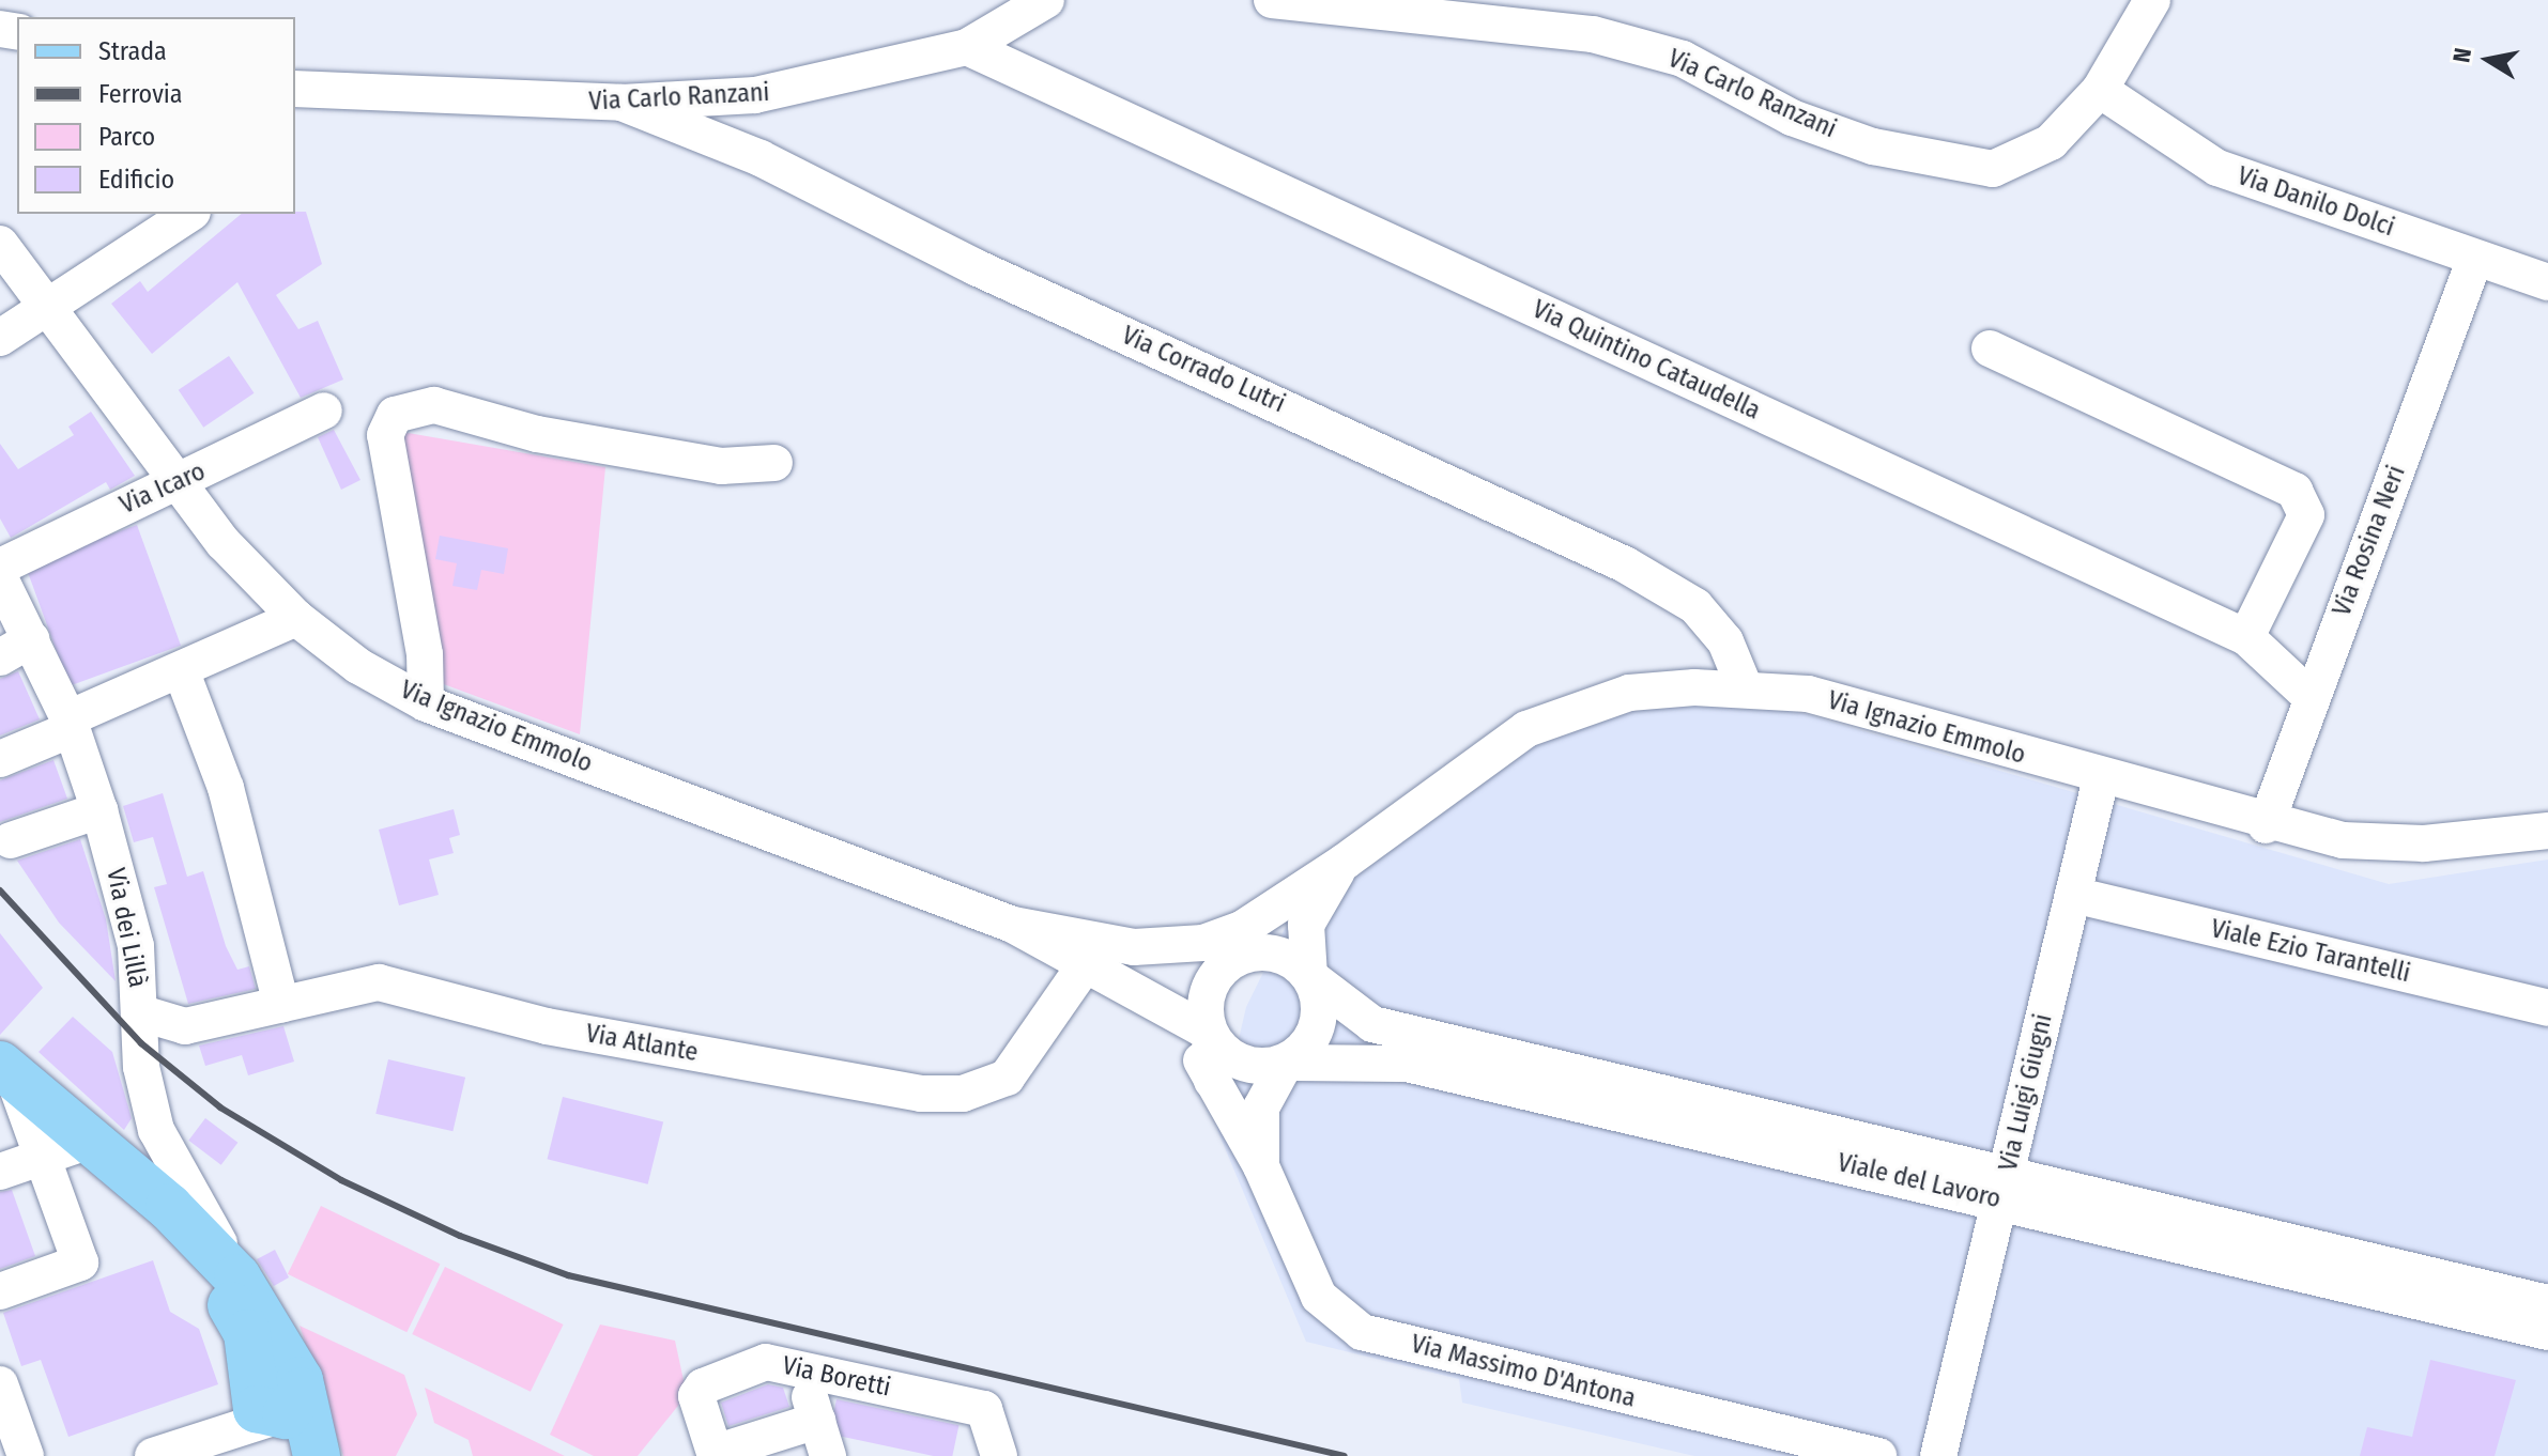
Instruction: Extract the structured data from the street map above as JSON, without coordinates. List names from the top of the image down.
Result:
{
  "streets": {
    "street": [
      "Via Carlo Ranzani",
      "Via Danilo Dolci",
      "Via Quintino Cataudella",
      "Via Corrado Lutri",
      "Via Icaro",
      "Via Rosina Neri",
      "Via Ignazio Emmolo",
      "Via dei Lillà",
      "Viale Ezio Tarantelli",
      "Via Atlante",
      "Via Luigi Giugni",
      "Viale del Lavoro",
      "Via Massimo D'Antona",
      "Via Boretti"
    ]
  },
  "crossings": [
    ["Via Carlo Ranzani", "Via Danilo Dolci"],
    ["Via Carlo Ranzani", "Via Quintino Cataudella"],
    ["Via Carlo Ranzani", "Via Corrado Lutri"],
    ["Via Danilo Dolci", "Via Rosina Neri"],
    ["Via Quintino Cataudella", "Via Rosina Neri"],
    ["Via Corrado Lutri", "Via Ignazio Emmolo"],
    ["Via Icaro", "Via Ignazio Emmolo"],
    ["Via Rosina Neri", "Via Ignazio Emmolo"],
    ["Via Ignazio Emmolo", "Via Luigi Giugni"],
    ["Via Ignazio Emmolo", "Viale del Lavoro"],
    ["Via dei Lillà", "Via Atlante"],
    ["Viale Ezio Tarantelli", "Via Luigi Giugni"],
    ["Via Luigi Giugni", "Viale del Lavoro"]
  ],
  "legend": [
    "Strada",
    "Ferrovia",
    "Parco",
    "Edificio"
  ],
  "north": "left"
}
